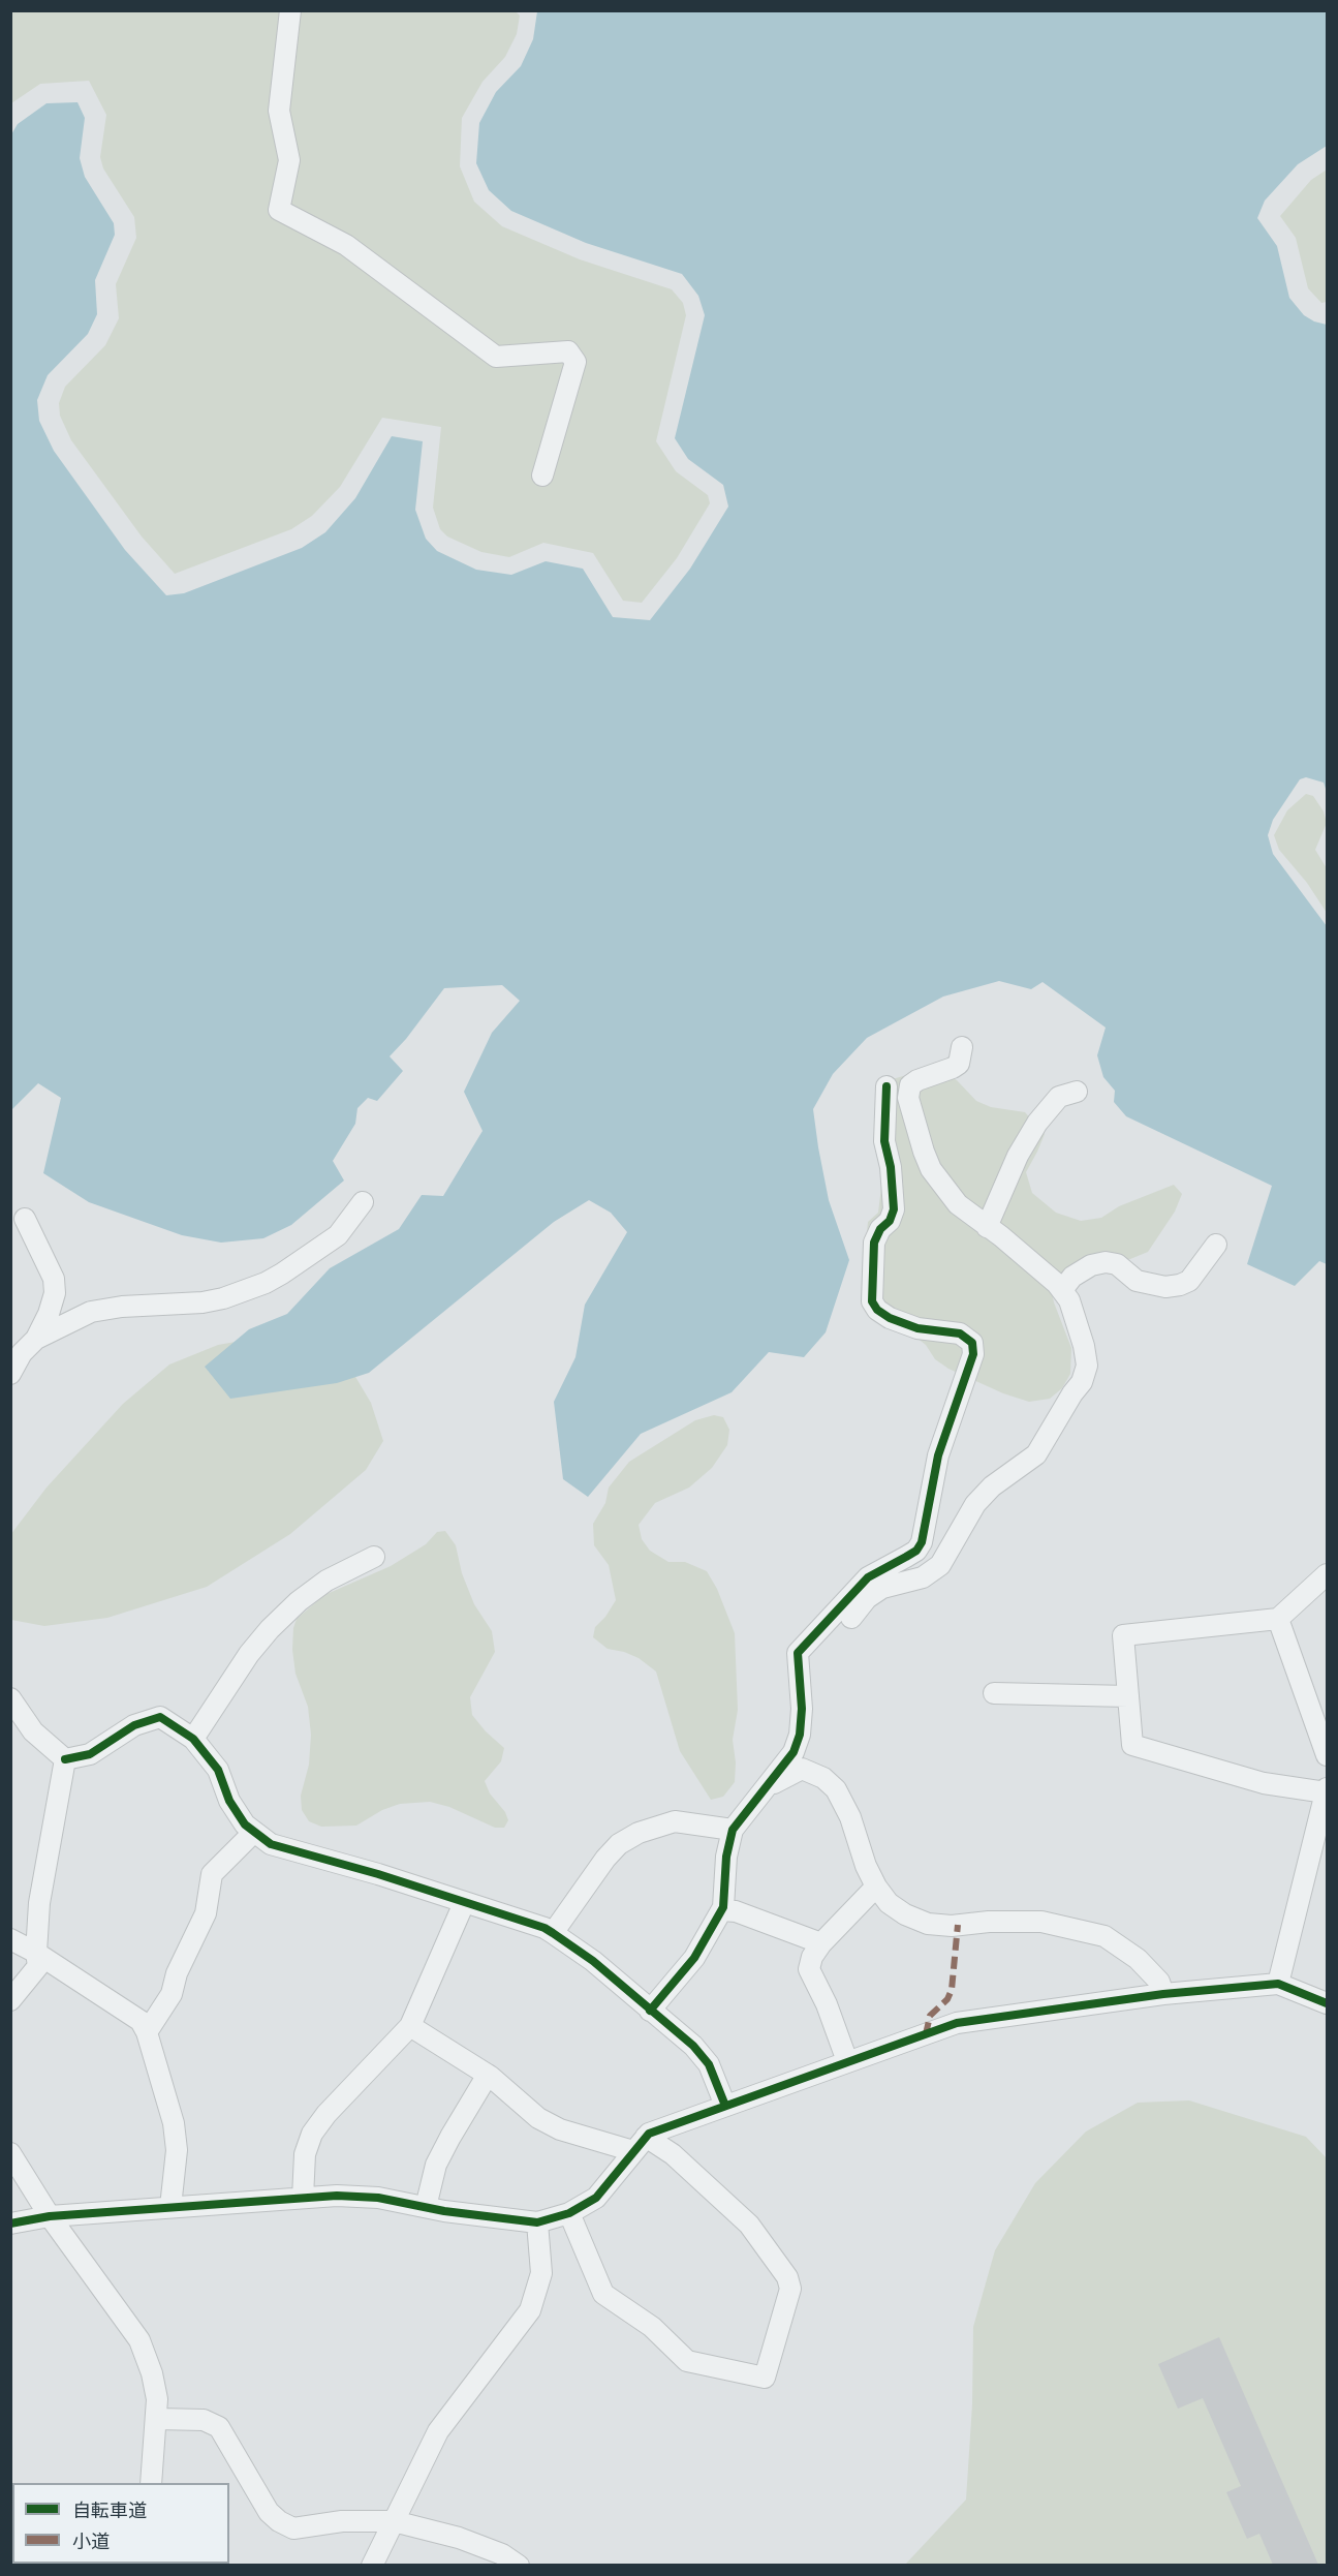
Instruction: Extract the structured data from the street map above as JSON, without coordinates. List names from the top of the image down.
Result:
{
  "legend": ["自転車道", "小道"]
}
